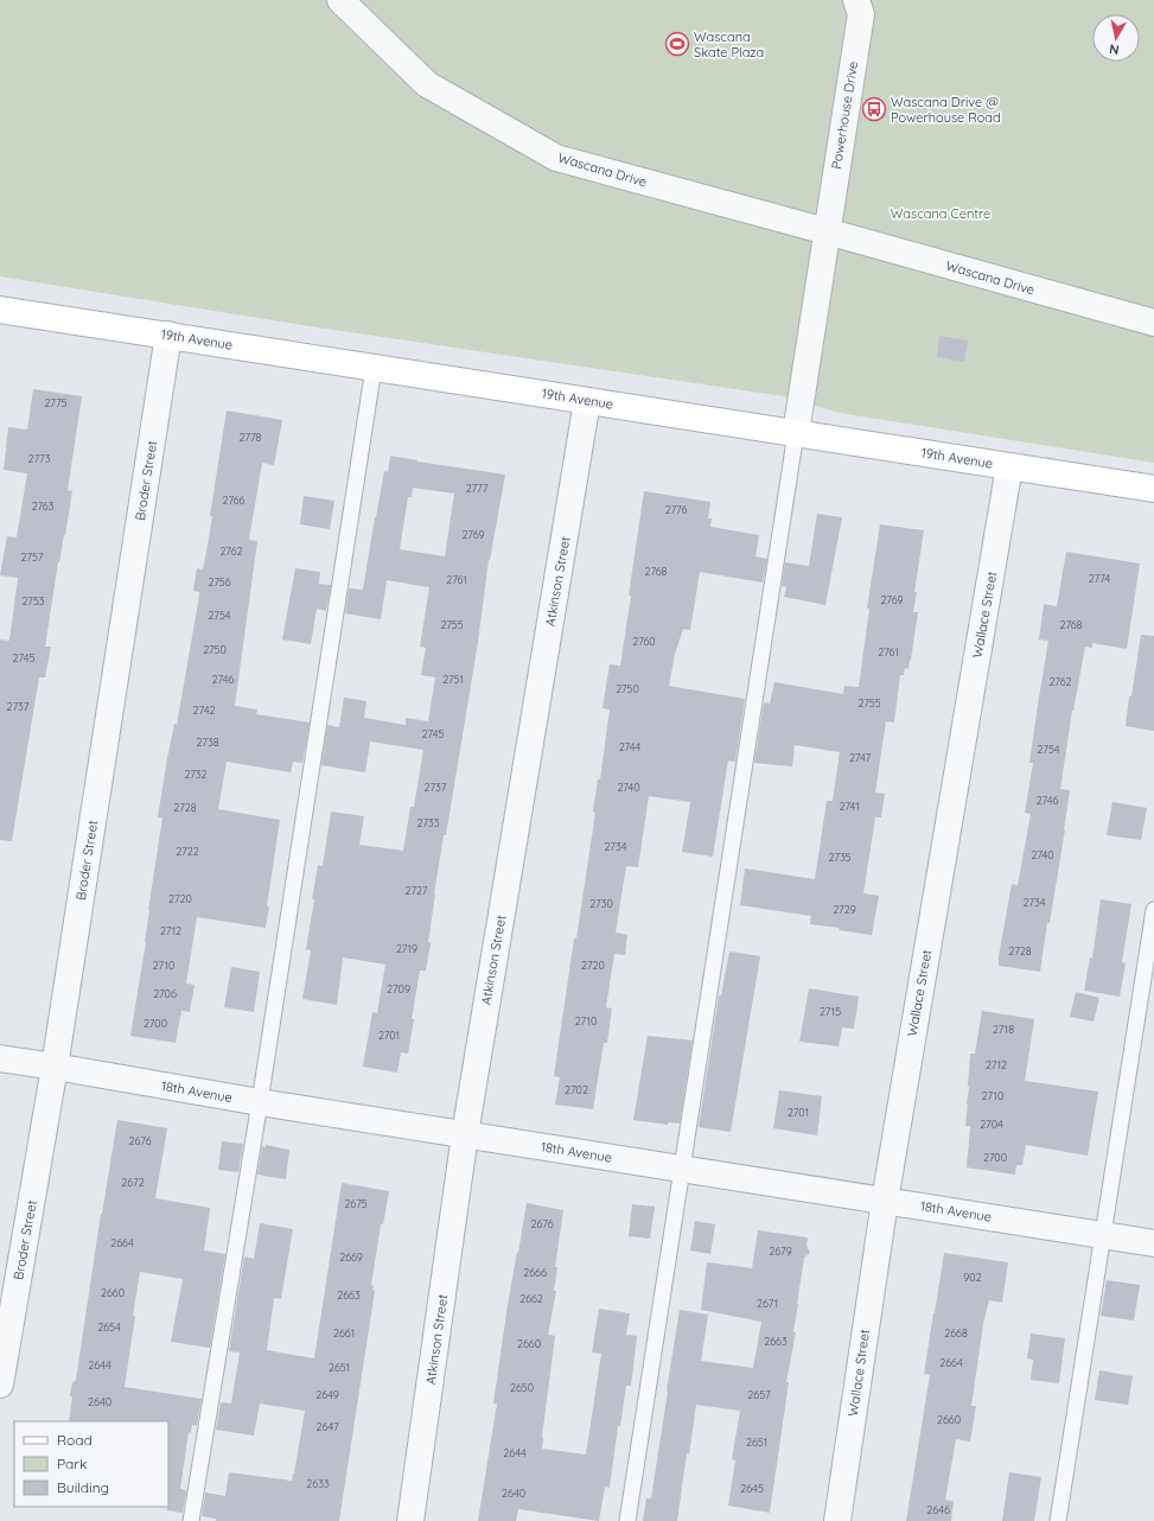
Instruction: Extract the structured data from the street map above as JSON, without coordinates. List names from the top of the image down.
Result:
{
  "streets": {
    "street": [
      "Powerhouse Drive",
      "Wascana Drive",
      "19th Avenue",
      "Broder Street",
      "Atkinson Street",
      "Wallace Street",
      "18th Avenue"
    ]
  },
  "crossings": [
    ["Powerhouse Drive", "Wascana Drive"],
    ["19th Avenue", "Broder Street"],
    ["19th Avenue", "Atkinson Street"],
    ["19th Avenue", "Wallace Street"],
    ["Broder Street", "18th Avenue"],
    ["Atkinson Street", "18th Avenue"],
    ["Wallace Street", "18th Avenue"]
  ],
  "parks": ["Wascana Centre"],
  "places": {
    "sports": ["Wascana Skate Plaza"],
    "bus stop": ["Wascana Drive @ Powerhouse Road"]
  },
  "house_numbers": [
    "2775",
    "2778",
    "2773",
    "2777",
    "2766",
    "2763",
    "2776",
    "2769",
    "2762",
    "2757",
    "2768",
    "2774",
    "2761",
    "2756",
    "2769",
    "2753",
    "2754",
    "2755",
    "2768",
    "2760",
    "2750",
    "2761",
    "2745",
    "2746",
    "2751",
    "2762",
    "2750",
    "2755",
    "2737",
    "2742",
    "2745",
    "2738",
    "2744",
    "2754",
    "2747",
    "2732",
    "2737",
    "2740",
    "2746",
    "2741",
    "2728",
    "2733",
    "2734",
    "2722",
    "2740",
    "2735",
    "2727",
    "2720",
    "2734",
    "2730",
    "2729",
    "2712",
    "2719",
    "2728",
    "2710",
    "2720",
    "2709",
    "2706",
    "2715",
    "2710",
    "2700",
    "2718",
    "2701",
    "2712",
    "2702",
    "2710",
    "2701",
    "2704",
    "2676",
    "2700",
    "2672",
    "2675",
    "2676",
    "2664",
    "2679",
    "2669",
    "2666",
    "902",
    "2660",
    "2663",
    "2662",
    "2671",
    "2654",
    "2661",
    "2668",
    "2663",
    "2660",
    "2664",
    "2644",
    "2651",
    "2650",
    "2649",
    "2657",
    "2640",
    "2660",
    "2647",
    "2651",
    "2644",
    "2633",
    "2645",
    "2640",
    "2646"
  ],
  "legend": ["Road", "Park", "Building"],
  "north": "bottom"
}
